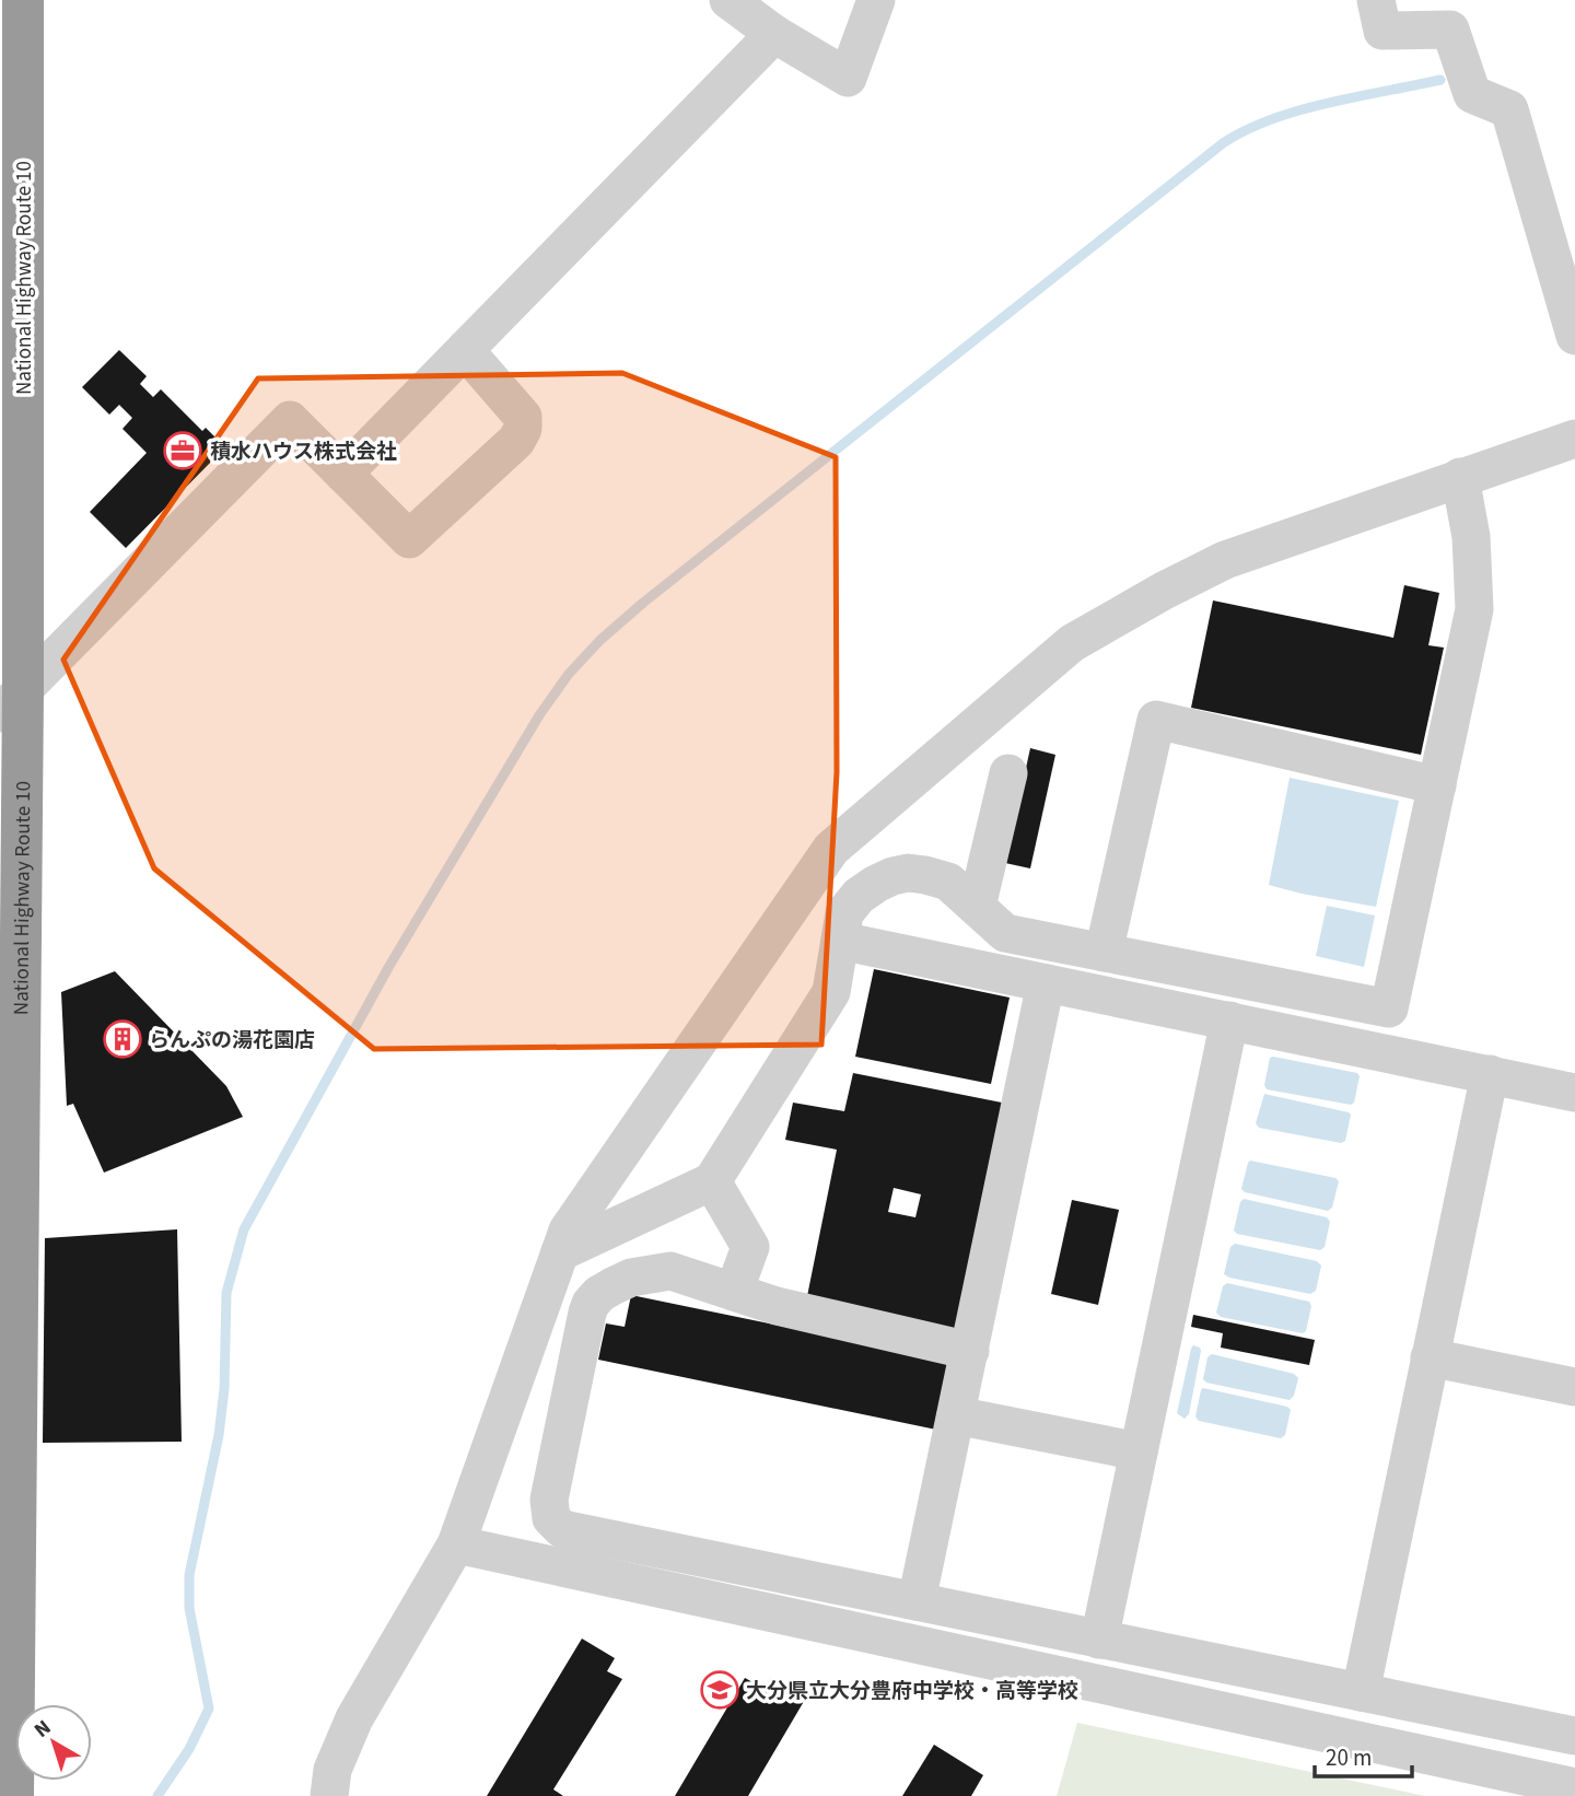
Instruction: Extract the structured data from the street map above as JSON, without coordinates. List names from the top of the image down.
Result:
{
  "streets": {
    "highway": ["National Highway Route 10"]
  },
  "places": {
    "office": ["積水ハウス株式会社"],
    "building": ["らんぷの湯花園店"],
    "school or university": ["大分県立大分豊府中学校・高等学校"]
  },
  "scale_bar": "20 m",
  "north": "top left"
}
